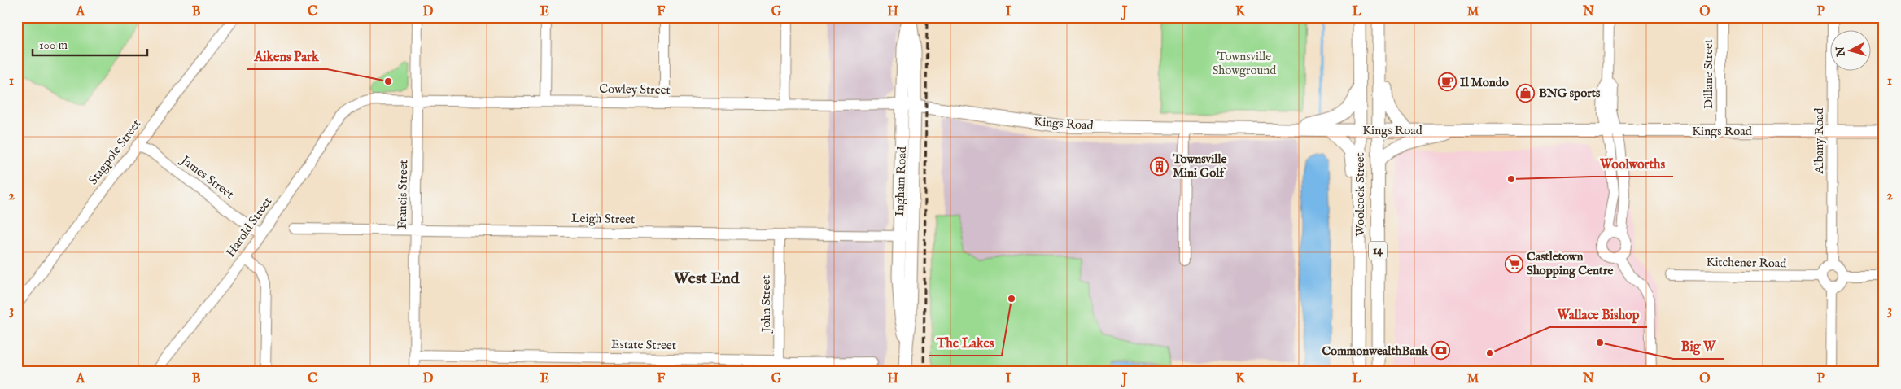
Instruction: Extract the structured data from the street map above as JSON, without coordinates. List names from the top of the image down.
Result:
{
  "streets": {
    "main road": [
      "Kings Road",
      "Ingham Road",
      "Woolcock Street",
      "14"
    ],
    "street": [
      "Dillane Street",
      "Cowley Street",
      "Albany Road",
      "Stagpole Street",
      "James Street",
      "Francis Street",
      "Leigh Street",
      "Harold Street",
      "Kitchener Road",
      "John Street",
      "Estate Street"
    ]
  },
  "crossings": [
    ["Dillane Street", "Kings Road"],
    ["Cowley Street", "Kings Road"],
    ["Cowley Street", "Ingham Road"],
    ["Cowley Street", "Francis Street"],
    ["Cowley Street", "Harold Street"],
    ["Kings Road", "Albany Road"],
    ["Kings Road", "Ingham Road"],
    ["Kings Road", "Woolcock Street"],
    ["Albany Road", "Kitchener Road"],
    ["Stagpole Street", "James Street"],
    ["James Street", "Harold Street"],
    ["Ingham Road", "Leigh Street"],
    ["Francis Street", "Leigh Street"],
    ["Francis Street", "Estate Street"],
    ["Leigh Street", "John Street"],
    ["John Street", "Estate Street"]
  ],
  "districts": ["West End"],
  "parks": ["Townsville Showground"],
  "places": {
    "other": [
      "Aikens Park",
      "Woolworths",
      "The Lakes",
      "Big W",
      "Wallace Bishop"
    ],
    "cafe": ["Il Mondo"],
    "shop": ["BNG sports"],
    "building": ["Townsville Mini Golf"],
    "supermarket": ["Castletown Shopping Centre"],
    "bank": ["CommonwealthBank"]
  },
  "scale_bar": "100 m",
  "north": "left",
  "grid": {
    "columns": [
      "A",
      "B",
      "C",
      "D",
      "E",
      "F",
      "G",
      "H",
      "I",
      "J",
      "K",
      "L",
      "M",
      "N",
      "O",
      "P"
    ],
    "rows": ["1", "2", "3"]
  }
}
